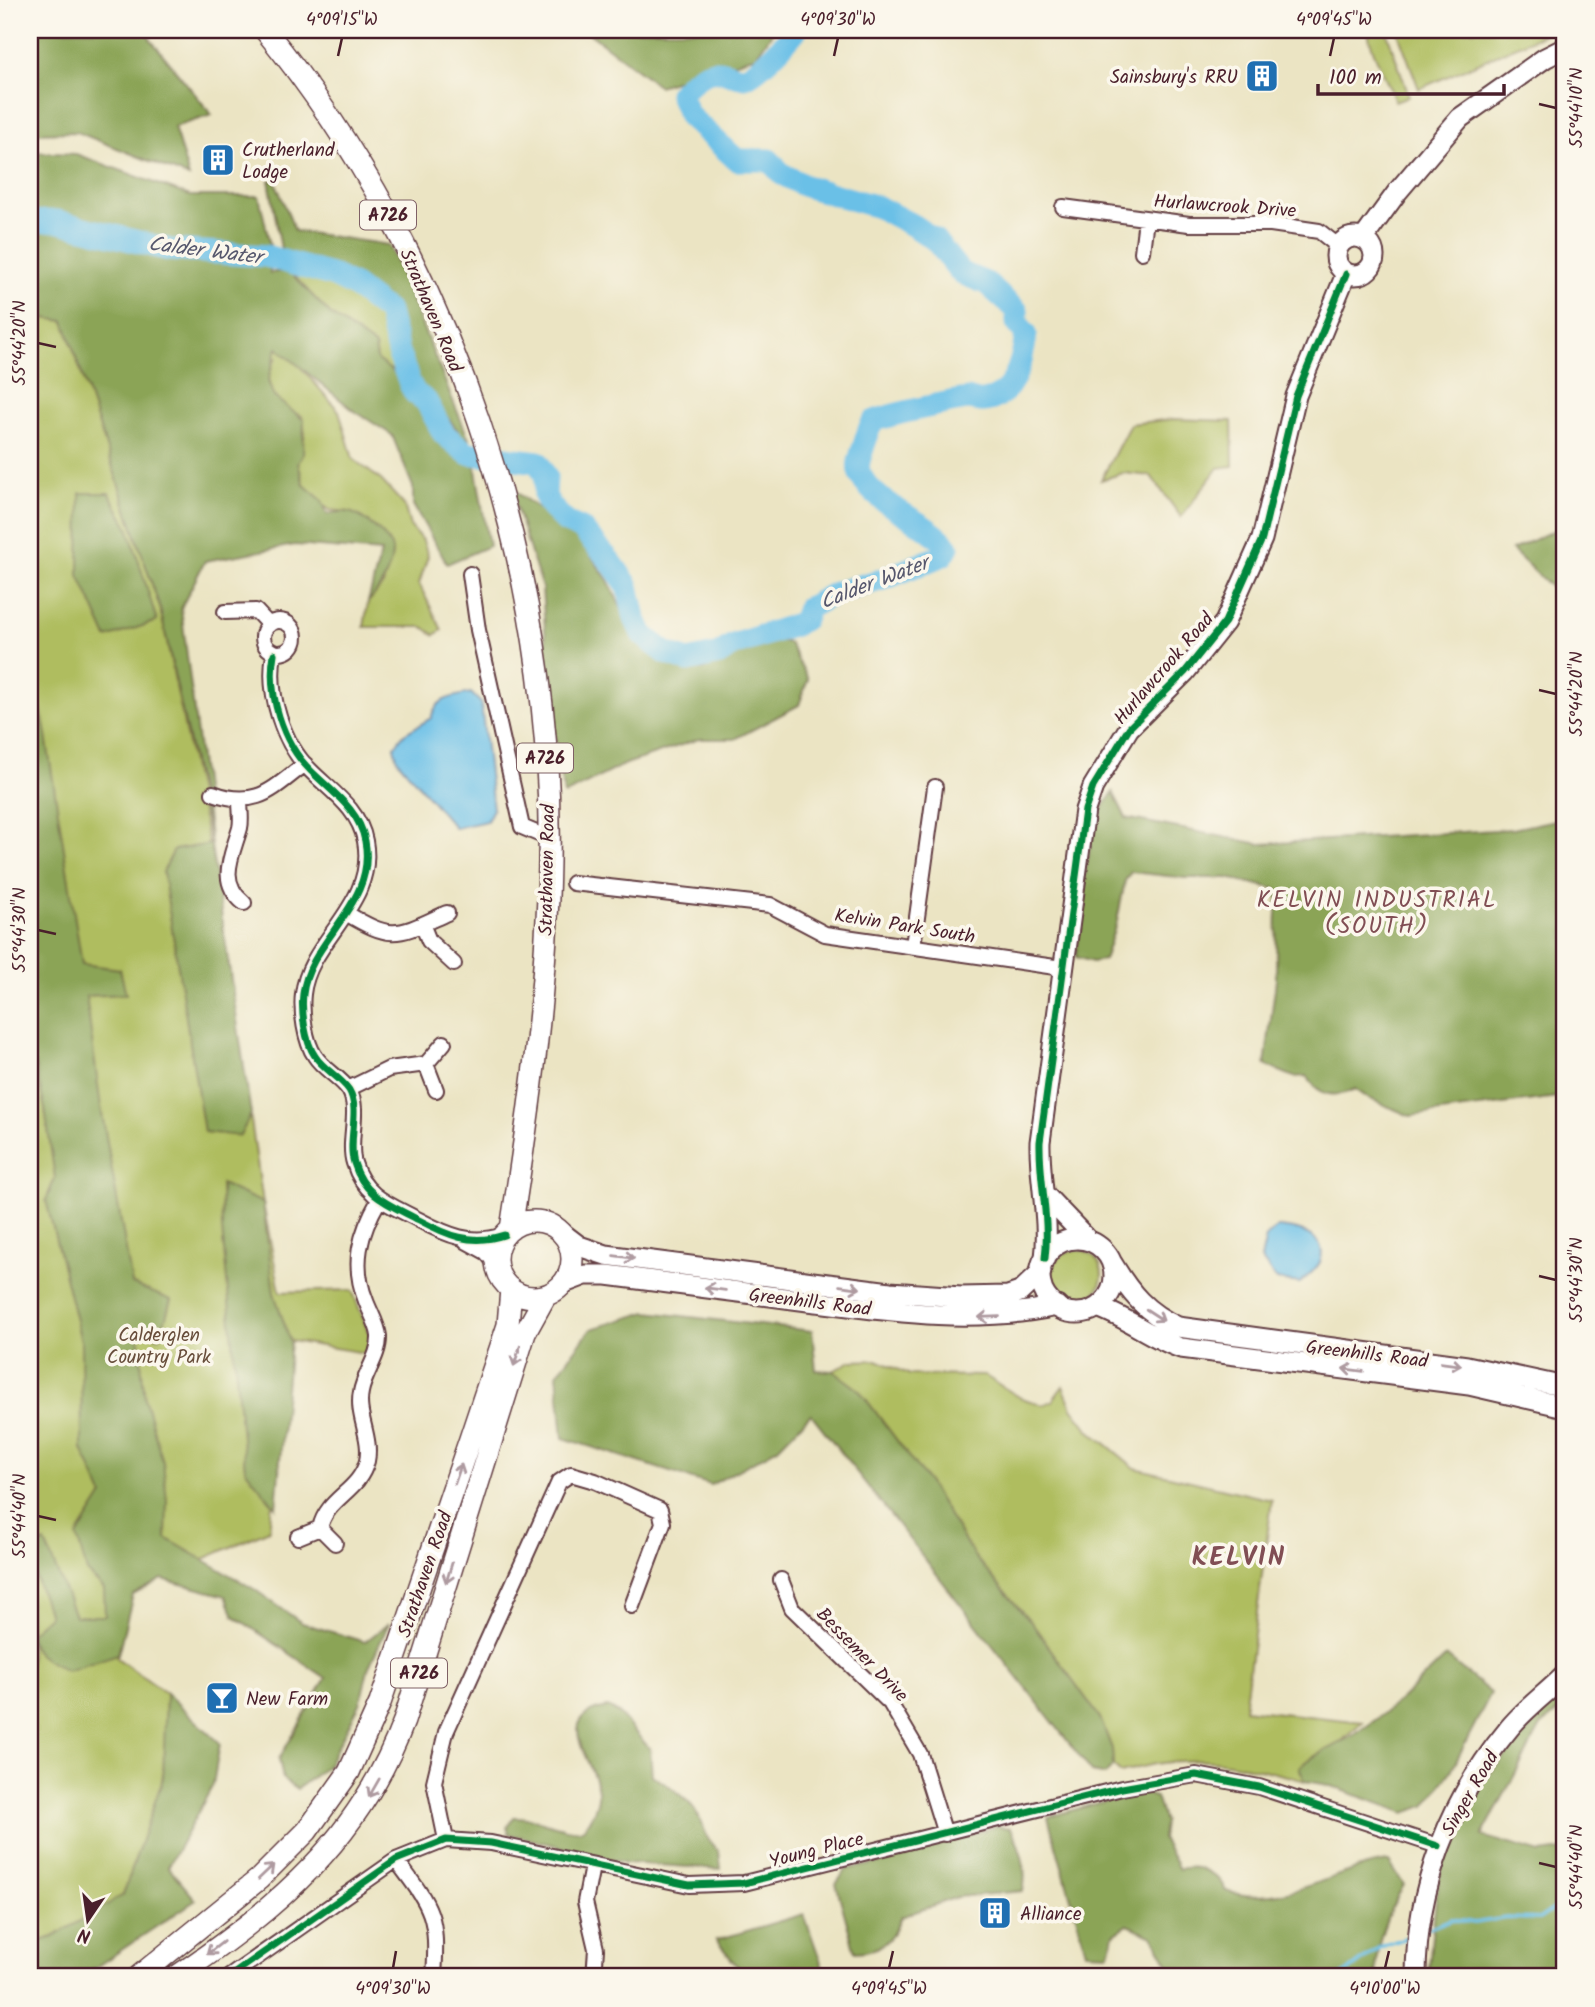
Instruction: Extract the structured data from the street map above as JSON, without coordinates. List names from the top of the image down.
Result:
{
  "streets": {
    "main road": ["A726", "Strathaven Road"],
    "street": [
      "Hurlawcrook Drive",
      "Hurlawcrook Road",
      "Kelvin Park South",
      "Greenhills Road",
      "Bessemer Drive",
      "Singer Road",
      "Young Place"
    ]
  },
  "crossings": [
    ["Hurlawcrook Drive", "Hurlawcrook Road"],
    ["A726", "Strathaven Road"],
    ["A726", "Greenhills Road"],
    ["Strathaven Road", "Greenhills Road"],
    ["Hurlawcrook Road", "Kelvin Park South"],
    ["Hurlawcrook Road", "Greenhills Road"],
    ["Bessemer Drive", "Young Place"],
    ["Singer Road", "Young Place"]
  ],
  "districts": ["KELVIN INDUSTRIAL (SOUTH)", "KELVIN"],
  "water": ["Calder Water"],
  "parks": ["Calderglen Country Park"],
  "places": {
    "building": ["Sainsbury's RRU", "Crutherland Lodge", "Alliance"],
    "bar": ["New Farm"]
  },
  "scale_bar": "100 m",
  "north": "bottom",
  "coordinates": [
    "4°09'15\"W",
    "4°09'30\"W",
    "4°09'45\"W",
    "55°44'10\"N",
    "55°44'20\"N",
    "55°44'30\"N",
    "55°44'40\"N",
    "4°10'00\"W"
  ]
}
